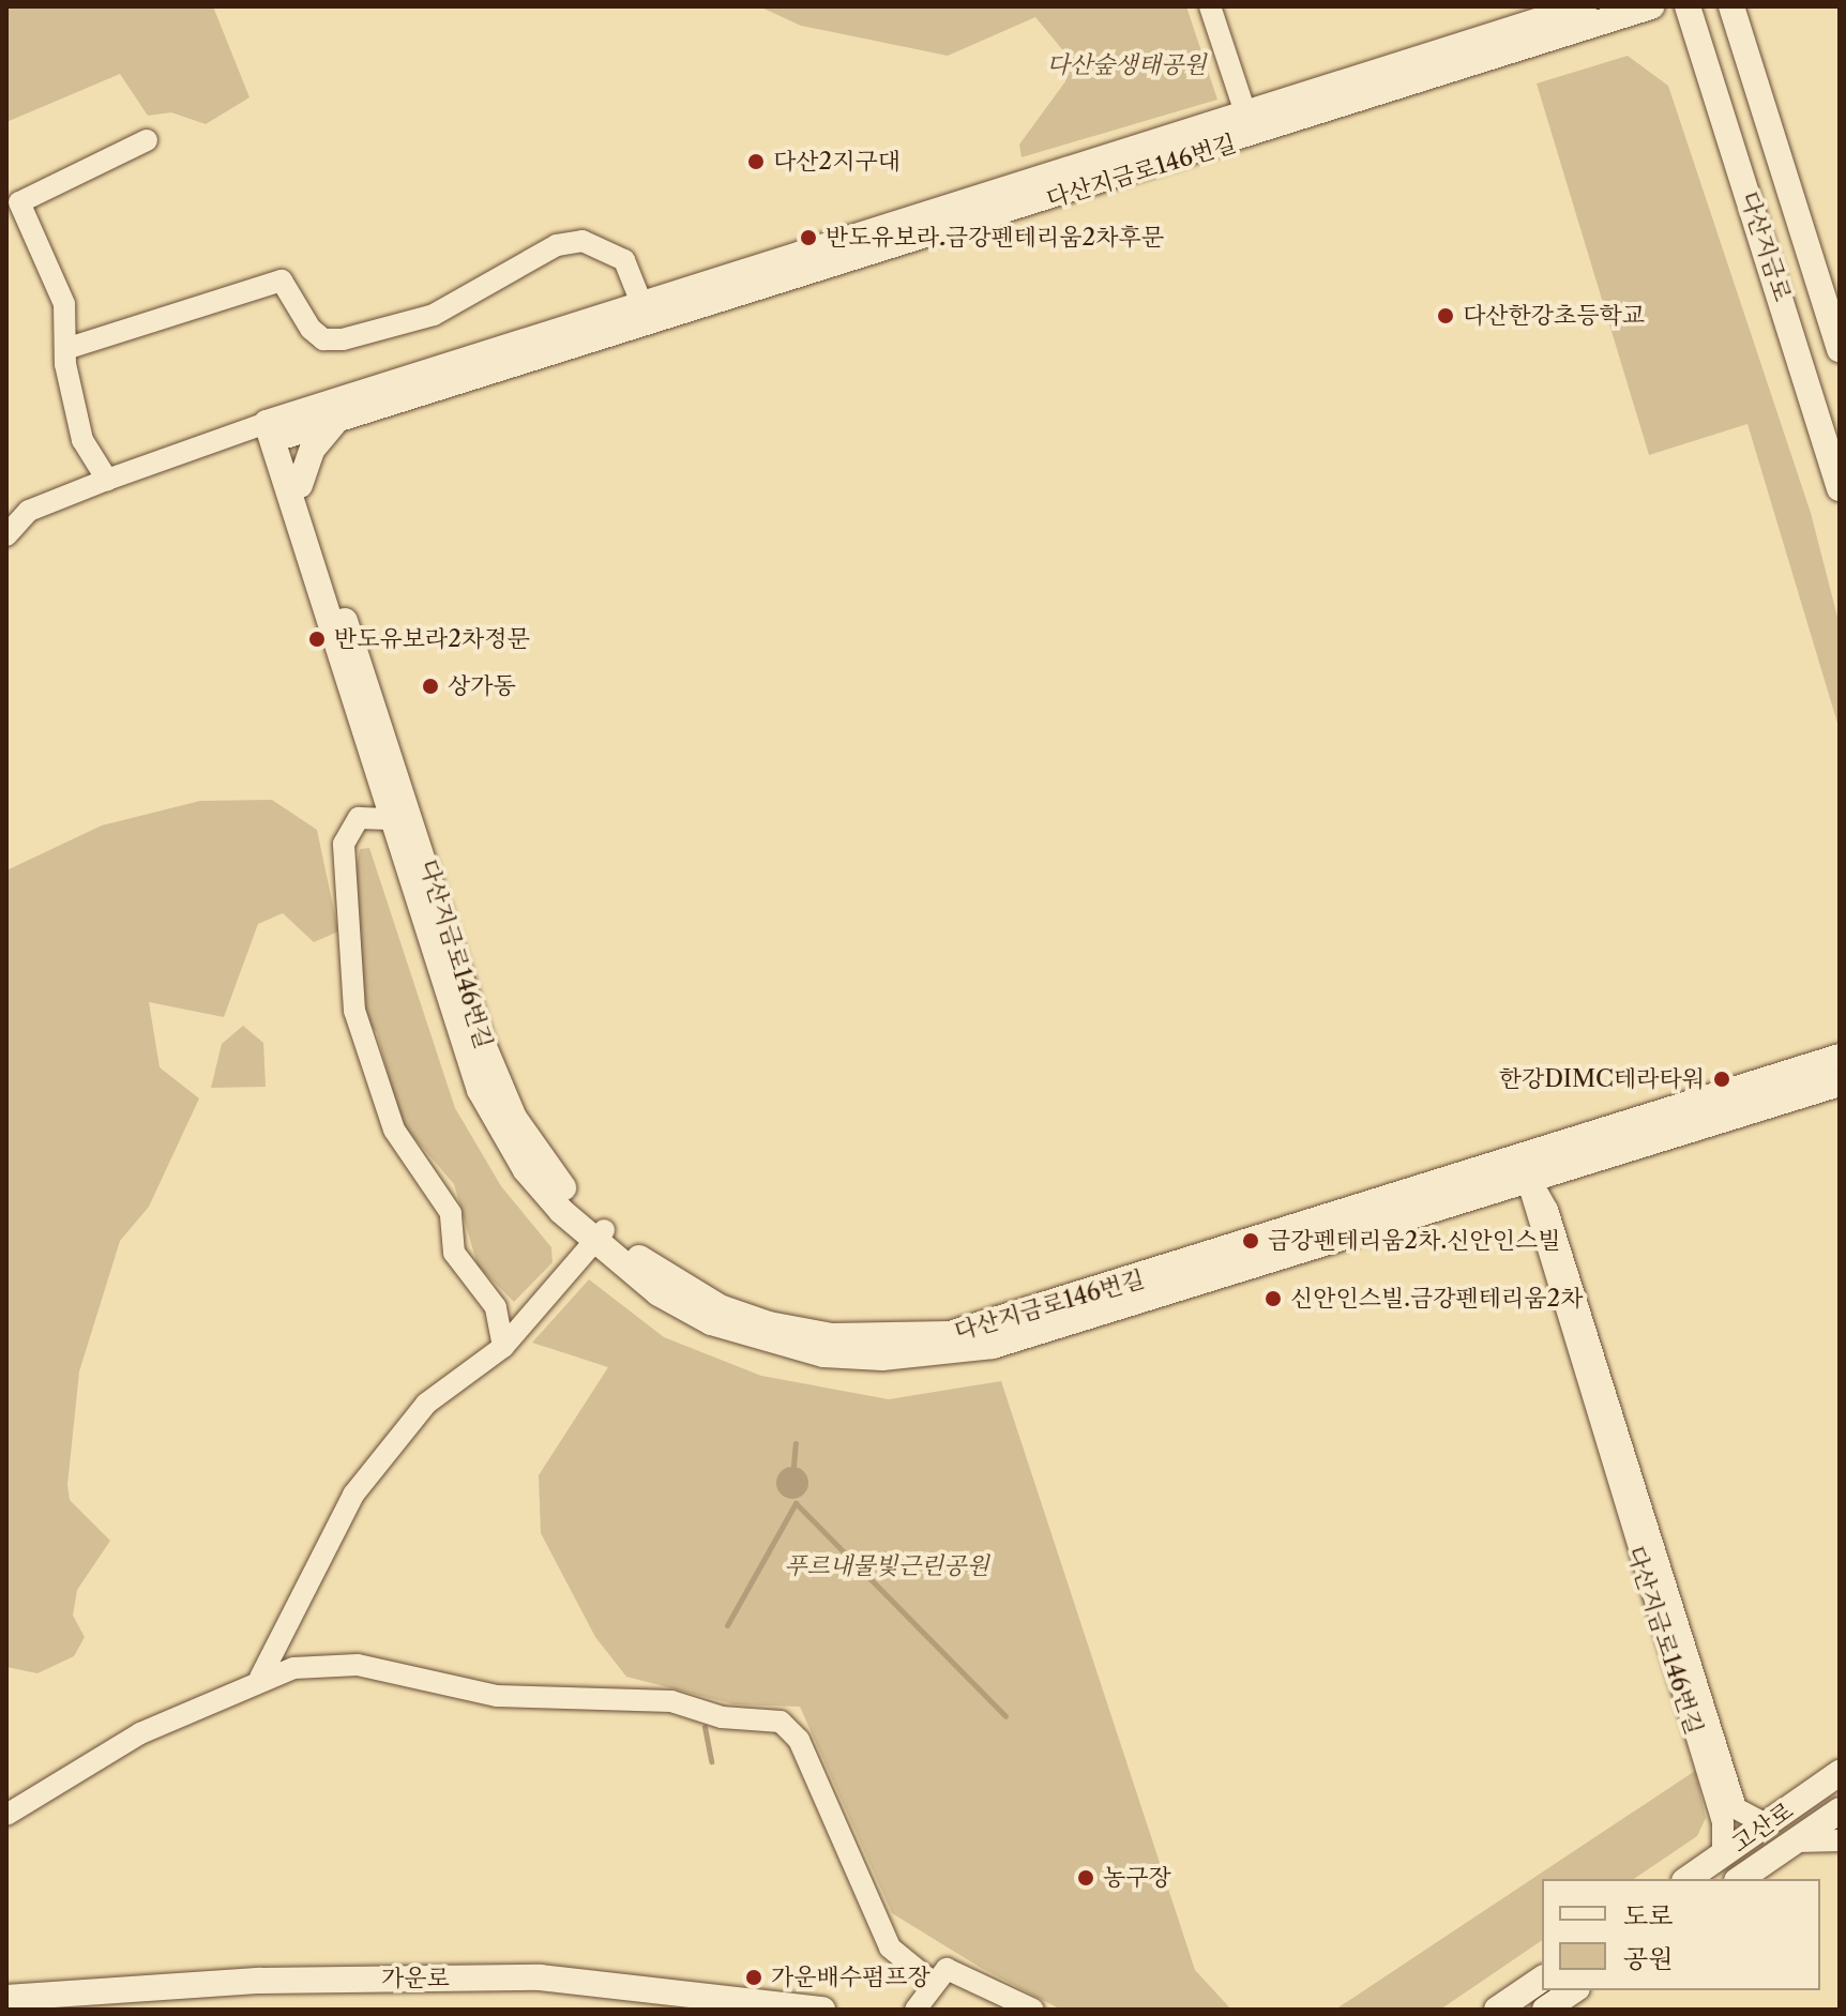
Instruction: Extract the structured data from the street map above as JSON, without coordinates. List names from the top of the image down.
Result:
{
  "streets": {
    "street": [
      "다산지금로146번길",
      "다산지금로",
      "고산로",
      "가운로"
    ]
  },
  "crossings": [
    ["다산지금로146번길", "고산로"]
  ],
  "parks": ["다산숲생태공원", "푸르내물빛근린공원"],
  "places": [
    "다산2지구대",
    "반도유보라.금강펜테리움2차후문",
    "다산한강초등학교",
    "반도유보라2차정문",
    "상가동",
    "한강DIMC테라타워",
    "금강펜테리움2차.신안인스빌",
    "신안인스빌.금강펜테리움2차",
    "농구장",
    "가운배수펌프장"
  ],
  "legend": ["도로", "공원"]
}
